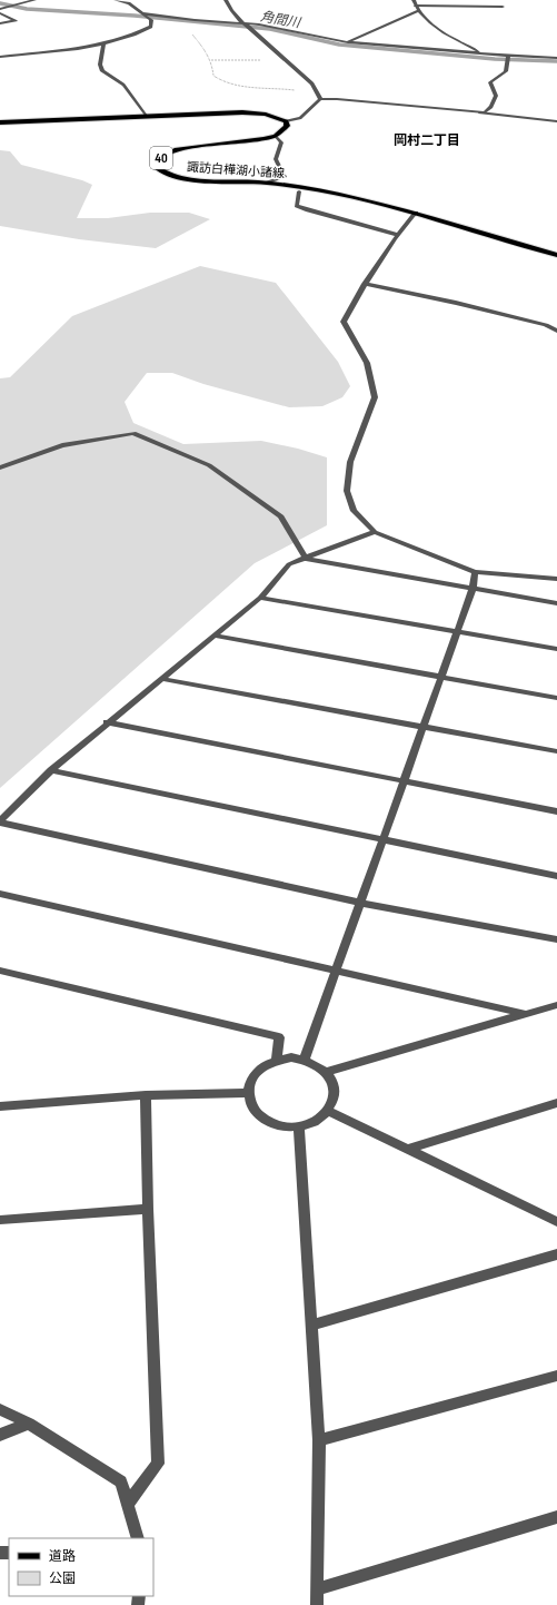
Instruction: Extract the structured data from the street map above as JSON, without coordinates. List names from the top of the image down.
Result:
{
  "streets": {
    "main road": ["40", "諏訪白樺湖小諸線"]
  },
  "districts": ["岡村二丁目"],
  "water": ["角間川"],
  "legend": ["道路", "公園"]
}
